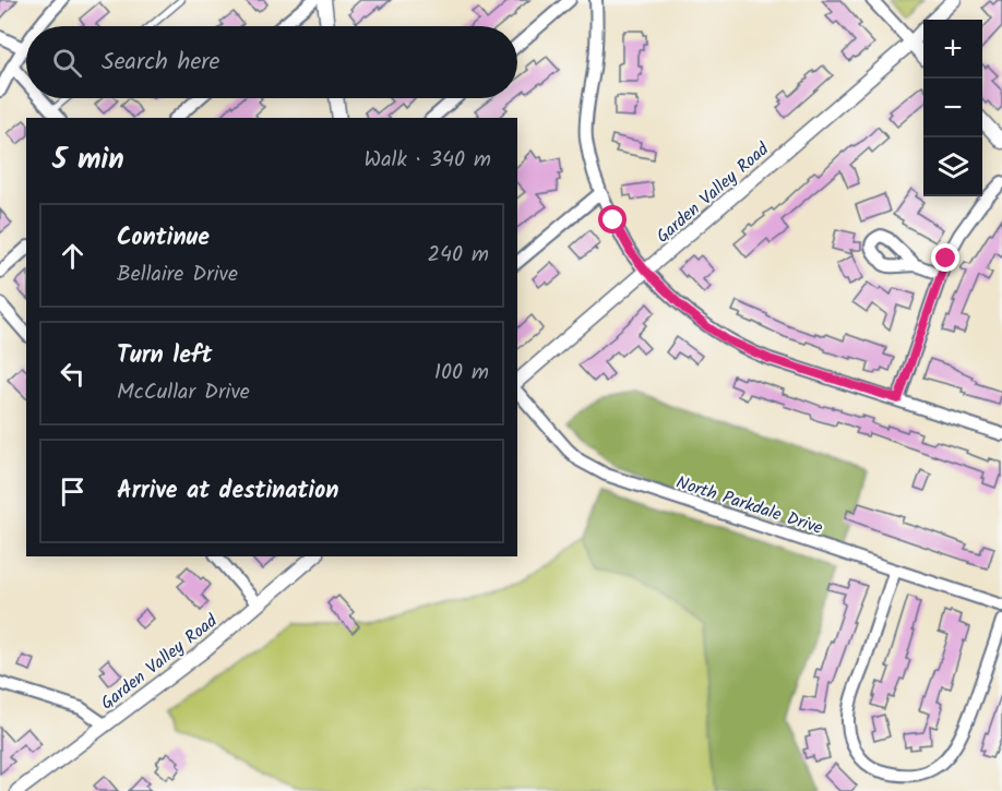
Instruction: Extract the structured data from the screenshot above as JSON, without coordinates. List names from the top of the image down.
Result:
{
  "streets": {
    "street": ["Garden Valley Road", "North Parkdale Drive"]
  },
  "page": {
    "map_buttons": ["+", "−"],
    "search": "Search here",
    "heading": ["5 min", "Walk · 340 m"],
    "list": [
      ["Continue", "Bellaire Drive", "240 m"],
      ["Turn left", "McCullar Drive", "100 m"],
      "Arrive at destination"
    ]
  }
}
